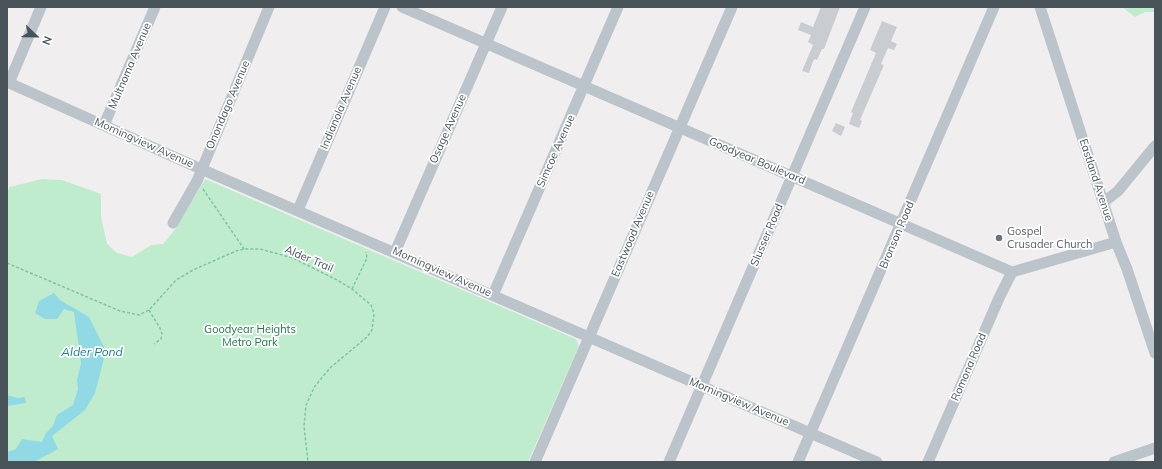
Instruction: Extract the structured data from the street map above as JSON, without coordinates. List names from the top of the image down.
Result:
{
  "streets": {
    "street": [
      "Multnoma Avenue",
      "Onondago Avenue",
      "Indianola Avenue",
      "Osage Avenue",
      "Morningview Avenue",
      "Simcoe Avenue",
      "Goodyear Boulevard",
      "Eastland Avenue",
      "Eastwood Avenue",
      "Slusser Road",
      "Bronson Road",
      "Romona Road"
    ],
    "path": ["Alder Trail"]
  },
  "crossings": [
    ["Multnoma Avenue", "Morningview Avenue"],
    ["Onondago Avenue", "Morningview Avenue"],
    ["Indianola Avenue", "Morningview Avenue"],
    ["Osage Avenue", "Morningview Avenue"],
    ["Osage Avenue", "Goodyear Boulevard"],
    ["Morningview Avenue", "Simcoe Avenue"],
    ["Morningview Avenue", "Eastwood Avenue"],
    ["Morningview Avenue", "Slusser Road"],
    ["Morningview Avenue", "Bronson Road"],
    ["Simcoe Avenue", "Goodyear Boulevard"],
    ["Goodyear Boulevard", "Eastwood Avenue"],
    ["Goodyear Boulevard", "Slusser Road"],
    ["Goodyear Boulevard", "Bronson Road"],
    ["Goodyear Boulevard", "Romona Road"]
  ],
  "water": ["Alder Pond"],
  "parks": ["Goodyear Heights Metro Park"],
  "places": ["Gospel Crusader Church"],
  "north": "right"
}
